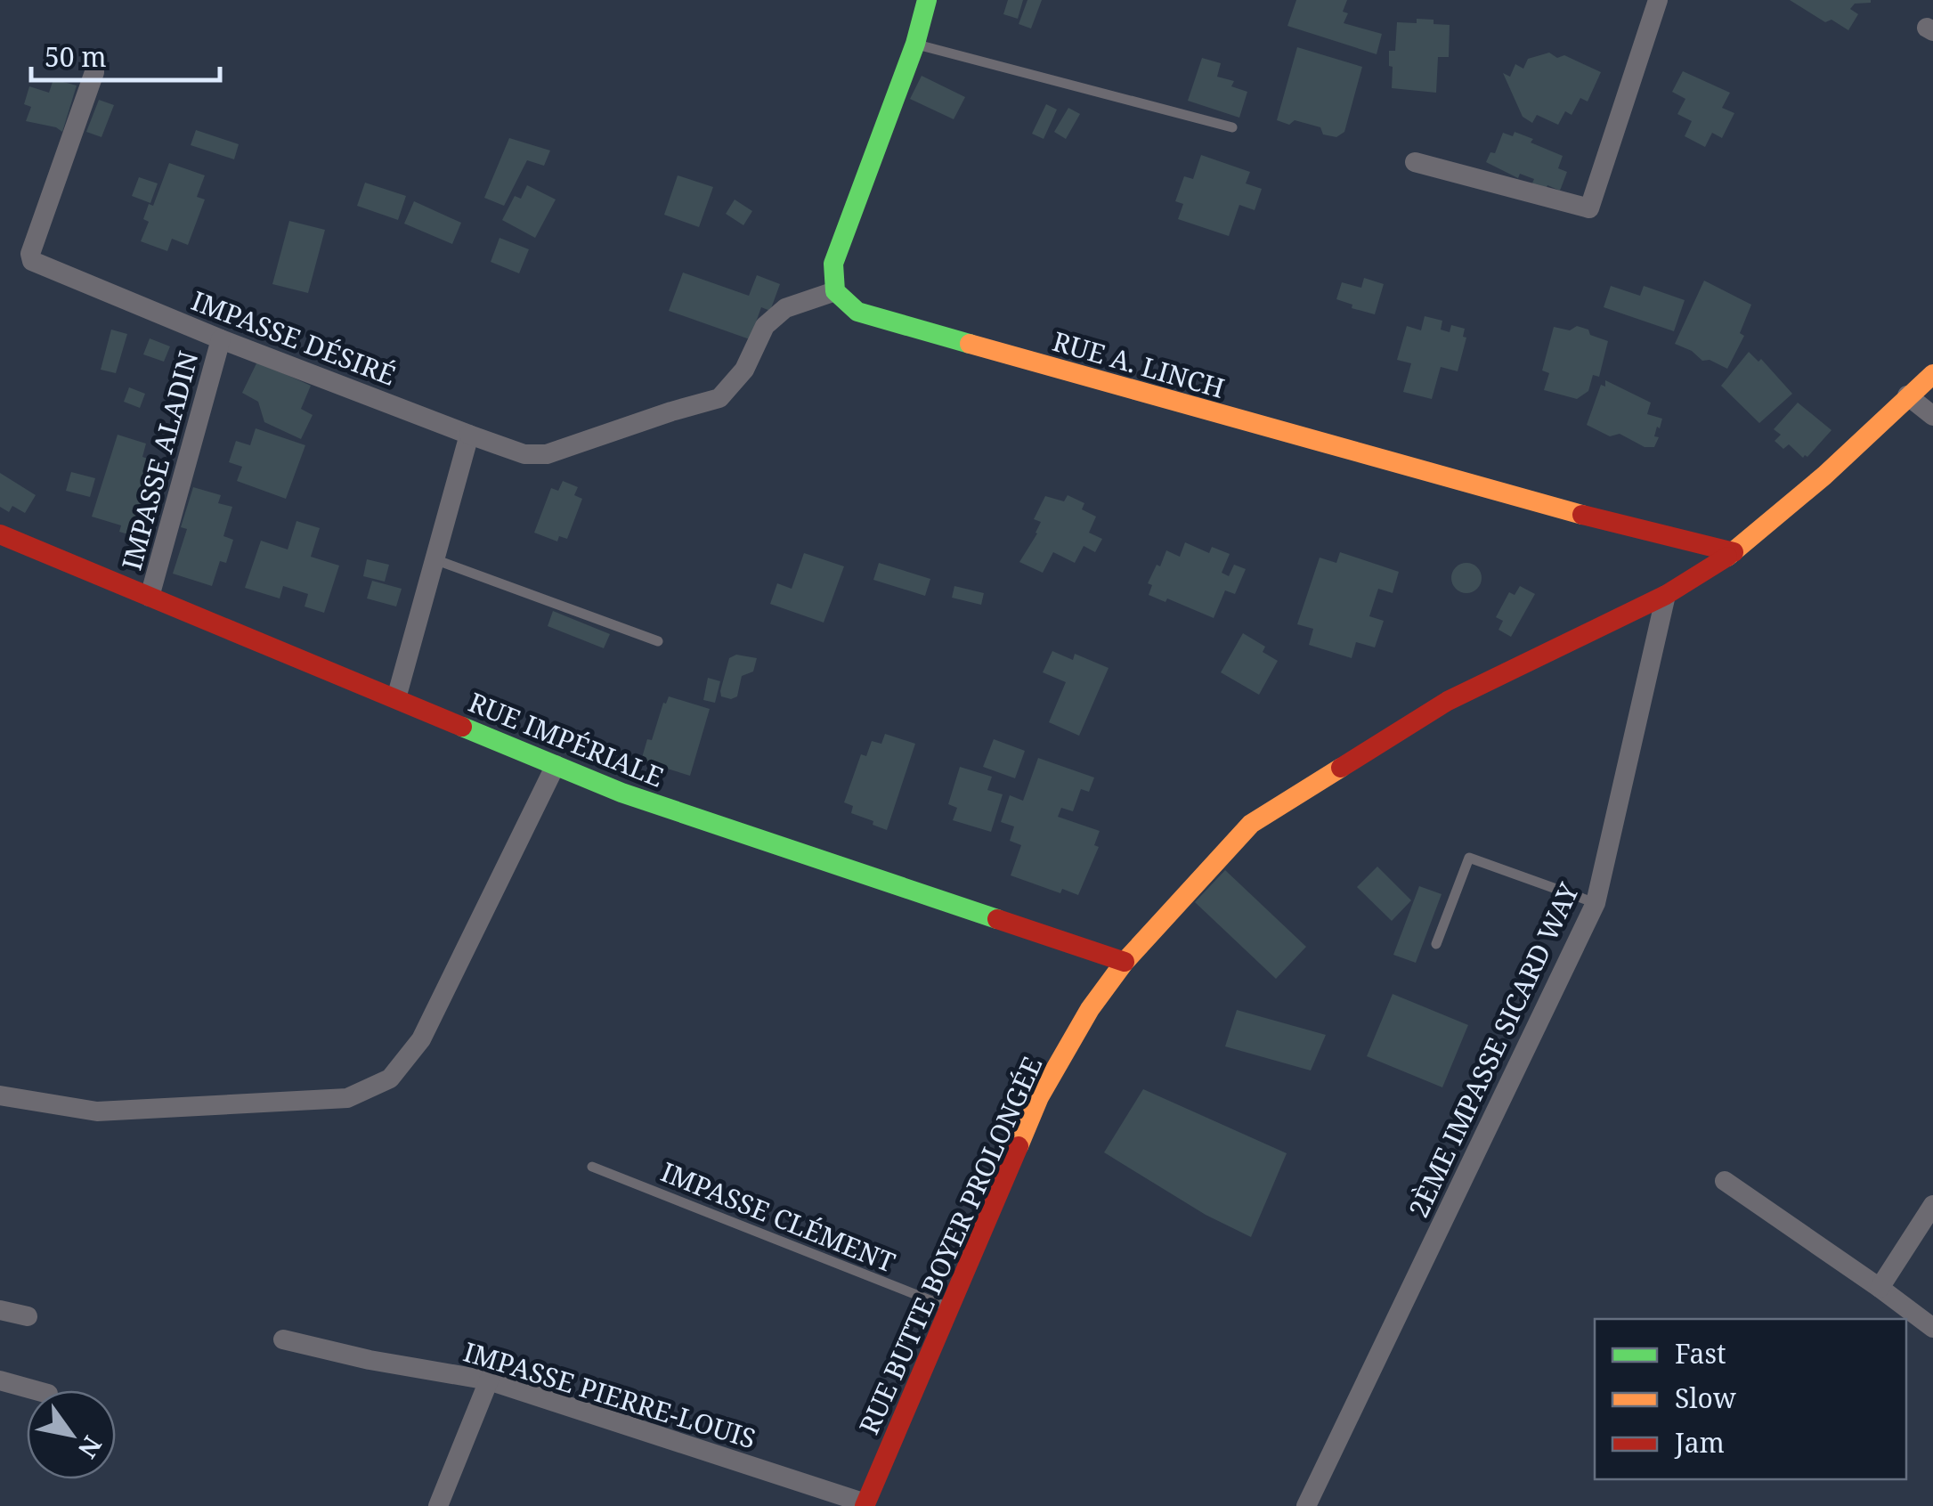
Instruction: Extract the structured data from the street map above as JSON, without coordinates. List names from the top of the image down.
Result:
{
  "streets": {
    "street": [
      "IMPASSE DÉSIRÉ",
      "RUE A. LINCH",
      "IMPASSE ALADIN",
      "RUE IMPÉRIALE",
      "2ÈME IMPASSE SICARD WAY",
      "RUE BUTTE BOYER PROLONGÉE",
      "IMPASSE PIERRE-LOUIS"
    ],
    "lane": ["IMPASSE CLÉMENT"]
  },
  "crossings": [
    ["IMPASSE DÉSIRÉ", "RUE A. LINCH"],
    ["IMPASSE DÉSIRÉ", "IMPASSE ALADIN"],
    ["RUE A. LINCH", "RUE BUTTE BOYER PROLONGÉE"],
    ["IMPASSE ALADIN", "RUE IMPÉRIALE"],
    ["RUE IMPÉRIALE", "RUE BUTTE BOYER PROLONGÉE"],
    ["2ÈME IMPASSE SICARD WAY", "RUE BUTTE BOYER PROLONGÉE"],
    ["IMPASSE CLÉMENT", "RUE BUTTE BOYER PROLONGÉE"],
    ["RUE BUTTE BOYER PROLONGÉE", "IMPASSE PIERRE-LOUIS"]
  ],
  "legend": ["Fast", "Slow", "Jam"],
  "scale_bar": "50 m",
  "north": "bottom right"
}
